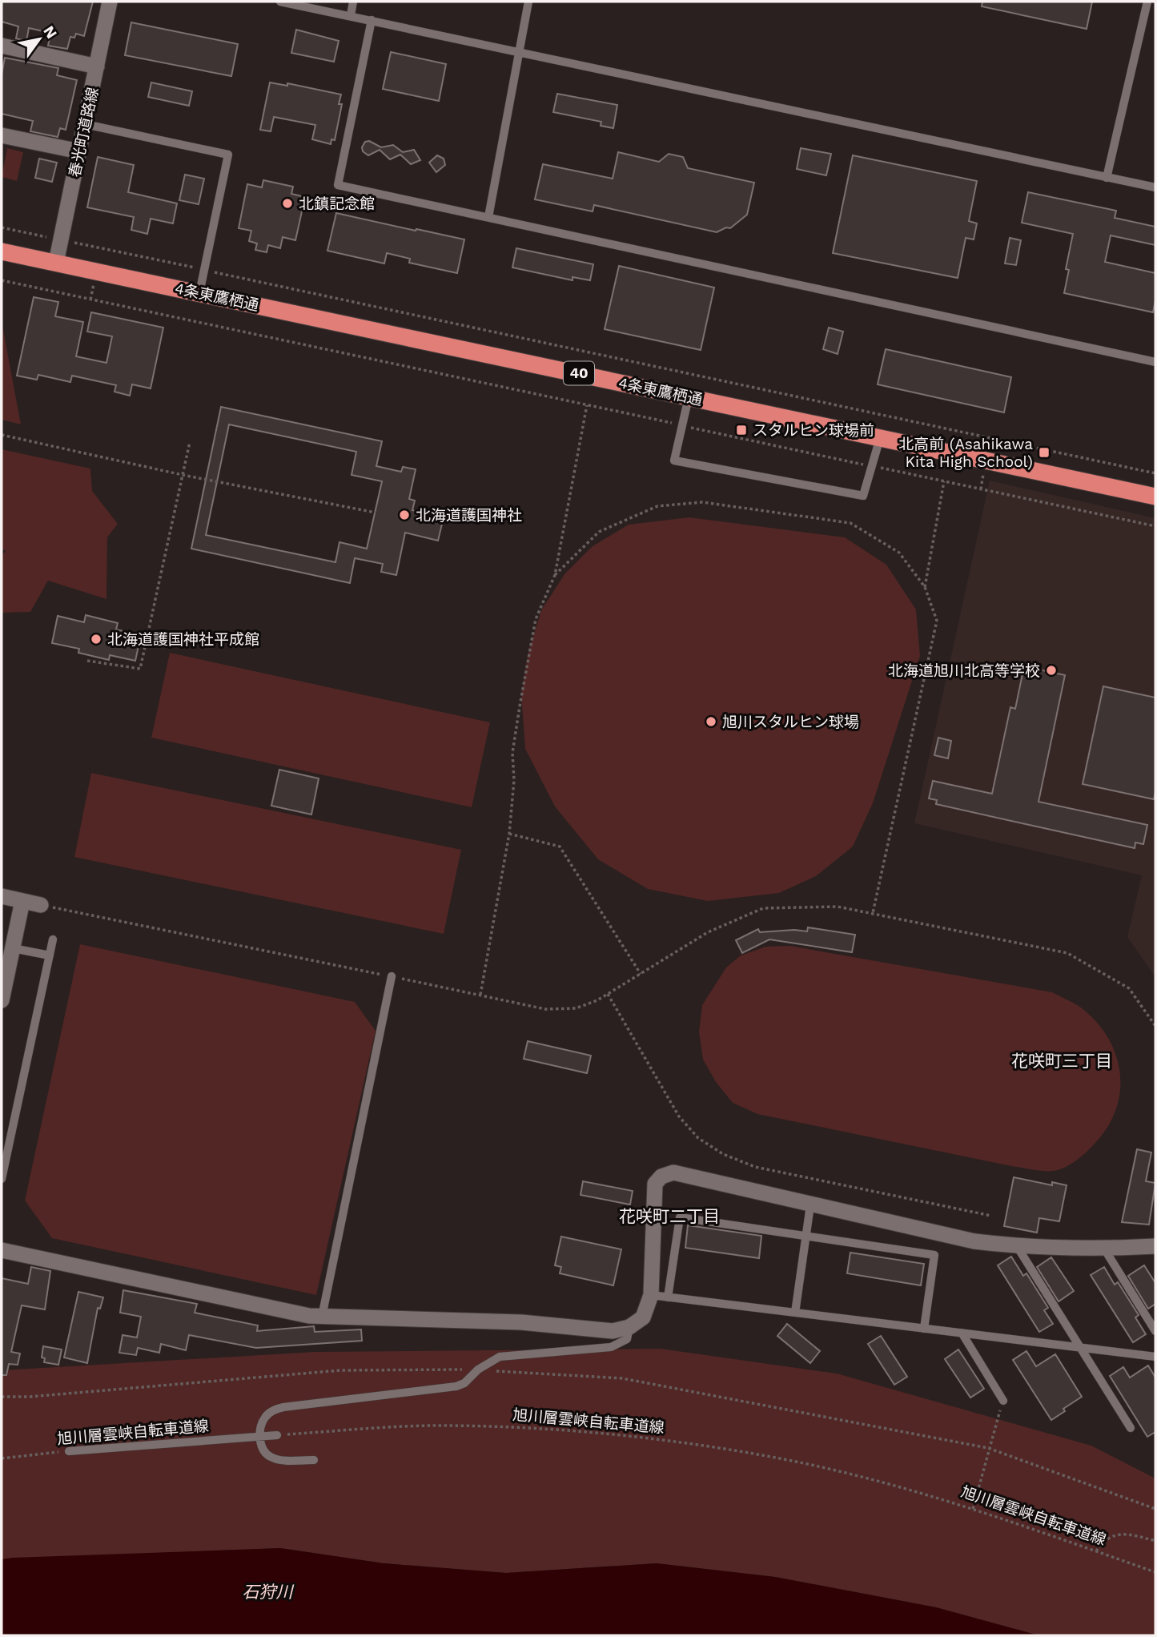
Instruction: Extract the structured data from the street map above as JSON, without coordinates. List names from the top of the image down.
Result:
{
  "streets": {
    "highway": ["4条東鷹栖通", "40"],
    "street": ["春光町道路線"],
    "lane": ["旭川層雲峡自転車道線"]
  },
  "crossings": [
    ["春光町道路線", "4条東鷹栖通"]
  ],
  "districts": ["花咲町三丁目", "花咲町二丁目"],
  "water": ["石狩川"],
  "places": {
    "other": [
      "北鎮記念館",
      "北海道護国神社",
      "北海道護国神社平成館",
      "北海道旭川北高等学校",
      "旭川スタルヒン球場"
    ],
    "transit": ["スタルヒン球場前", "北高前 (Asahikawa Kita High School)"]
  },
  "north": "top right"
}
